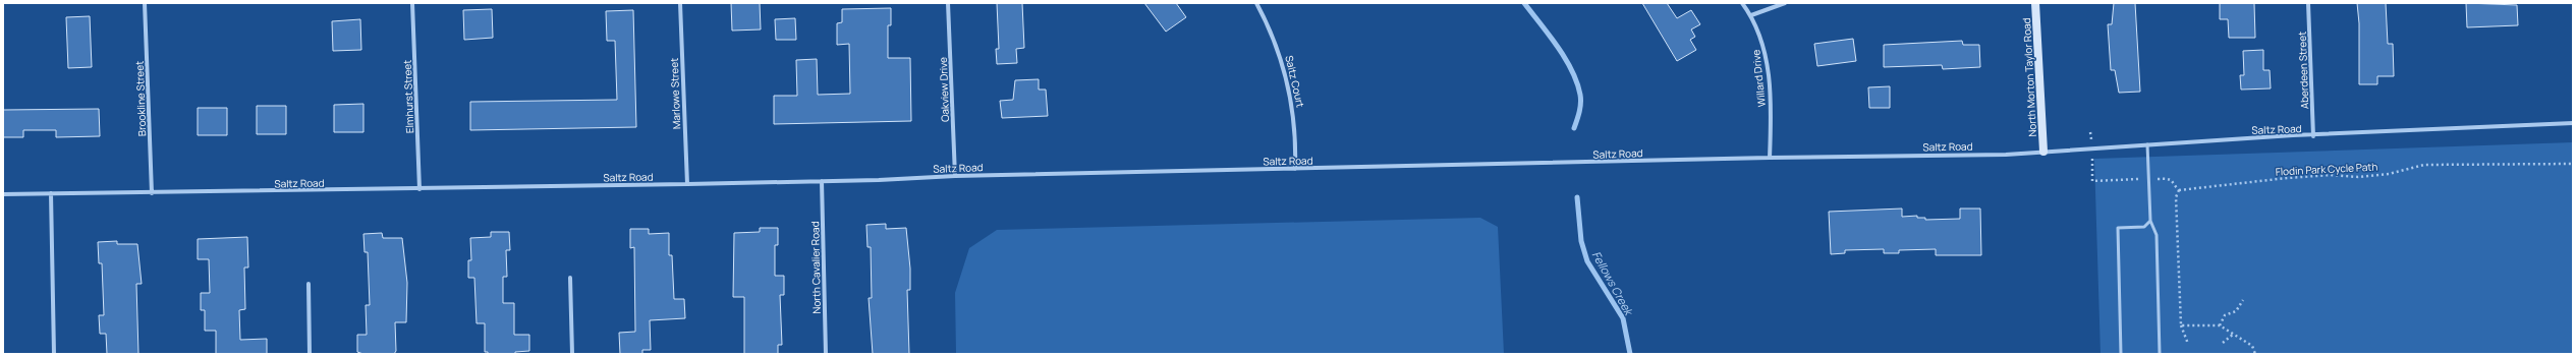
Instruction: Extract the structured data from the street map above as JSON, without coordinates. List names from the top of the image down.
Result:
{
  "streets": {
    "street": [
      "Aberdeen Street",
      "North Morton Taylor Road",
      "Willard Drive",
      "Saltz Court",
      "Oakview Drive",
      "Marlowe Street",
      "Elmhurst Street",
      "Brookline Street",
      "Saltz Road",
      "North Cavalier Road"
    ],
    "path": ["Flodin Park Cycle Path"]
  },
  "crossings": [
    ["Aberdeen Street", "Saltz Road"],
    ["North Morton Taylor Road", "Saltz Road"],
    ["Willard Drive", "Saltz Road"],
    ["Saltz Court", "Saltz Road"],
    ["Oakview Drive", "Saltz Road"],
    ["Marlowe Street", "Saltz Road"],
    ["Elmhurst Street", "Saltz Road"],
    ["Brookline Street", "Saltz Road"],
    ["Saltz Road", "North Cavalier Road"]
  ],
  "water": ["Fellows Creek"]
}
